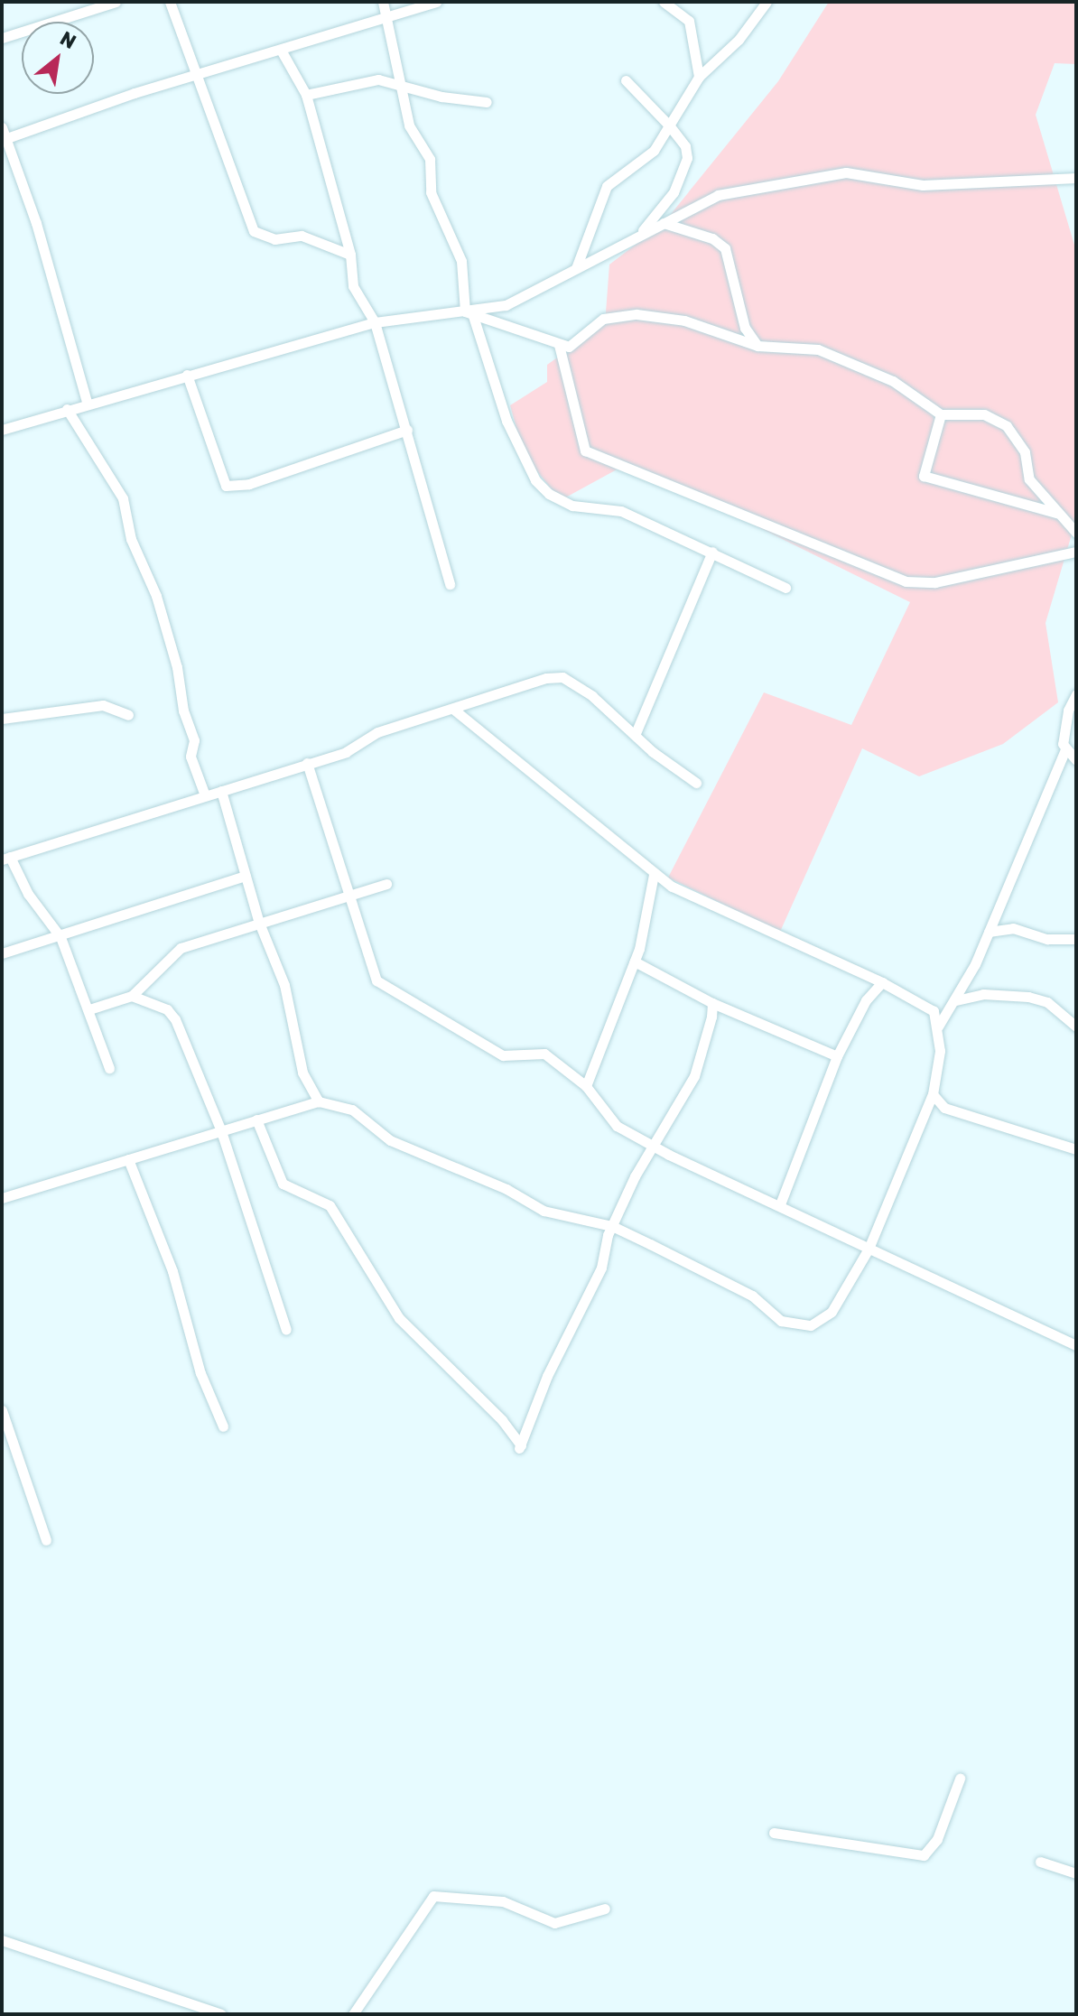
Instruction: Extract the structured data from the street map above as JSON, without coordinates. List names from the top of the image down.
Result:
{
  "north": "top right"
}
